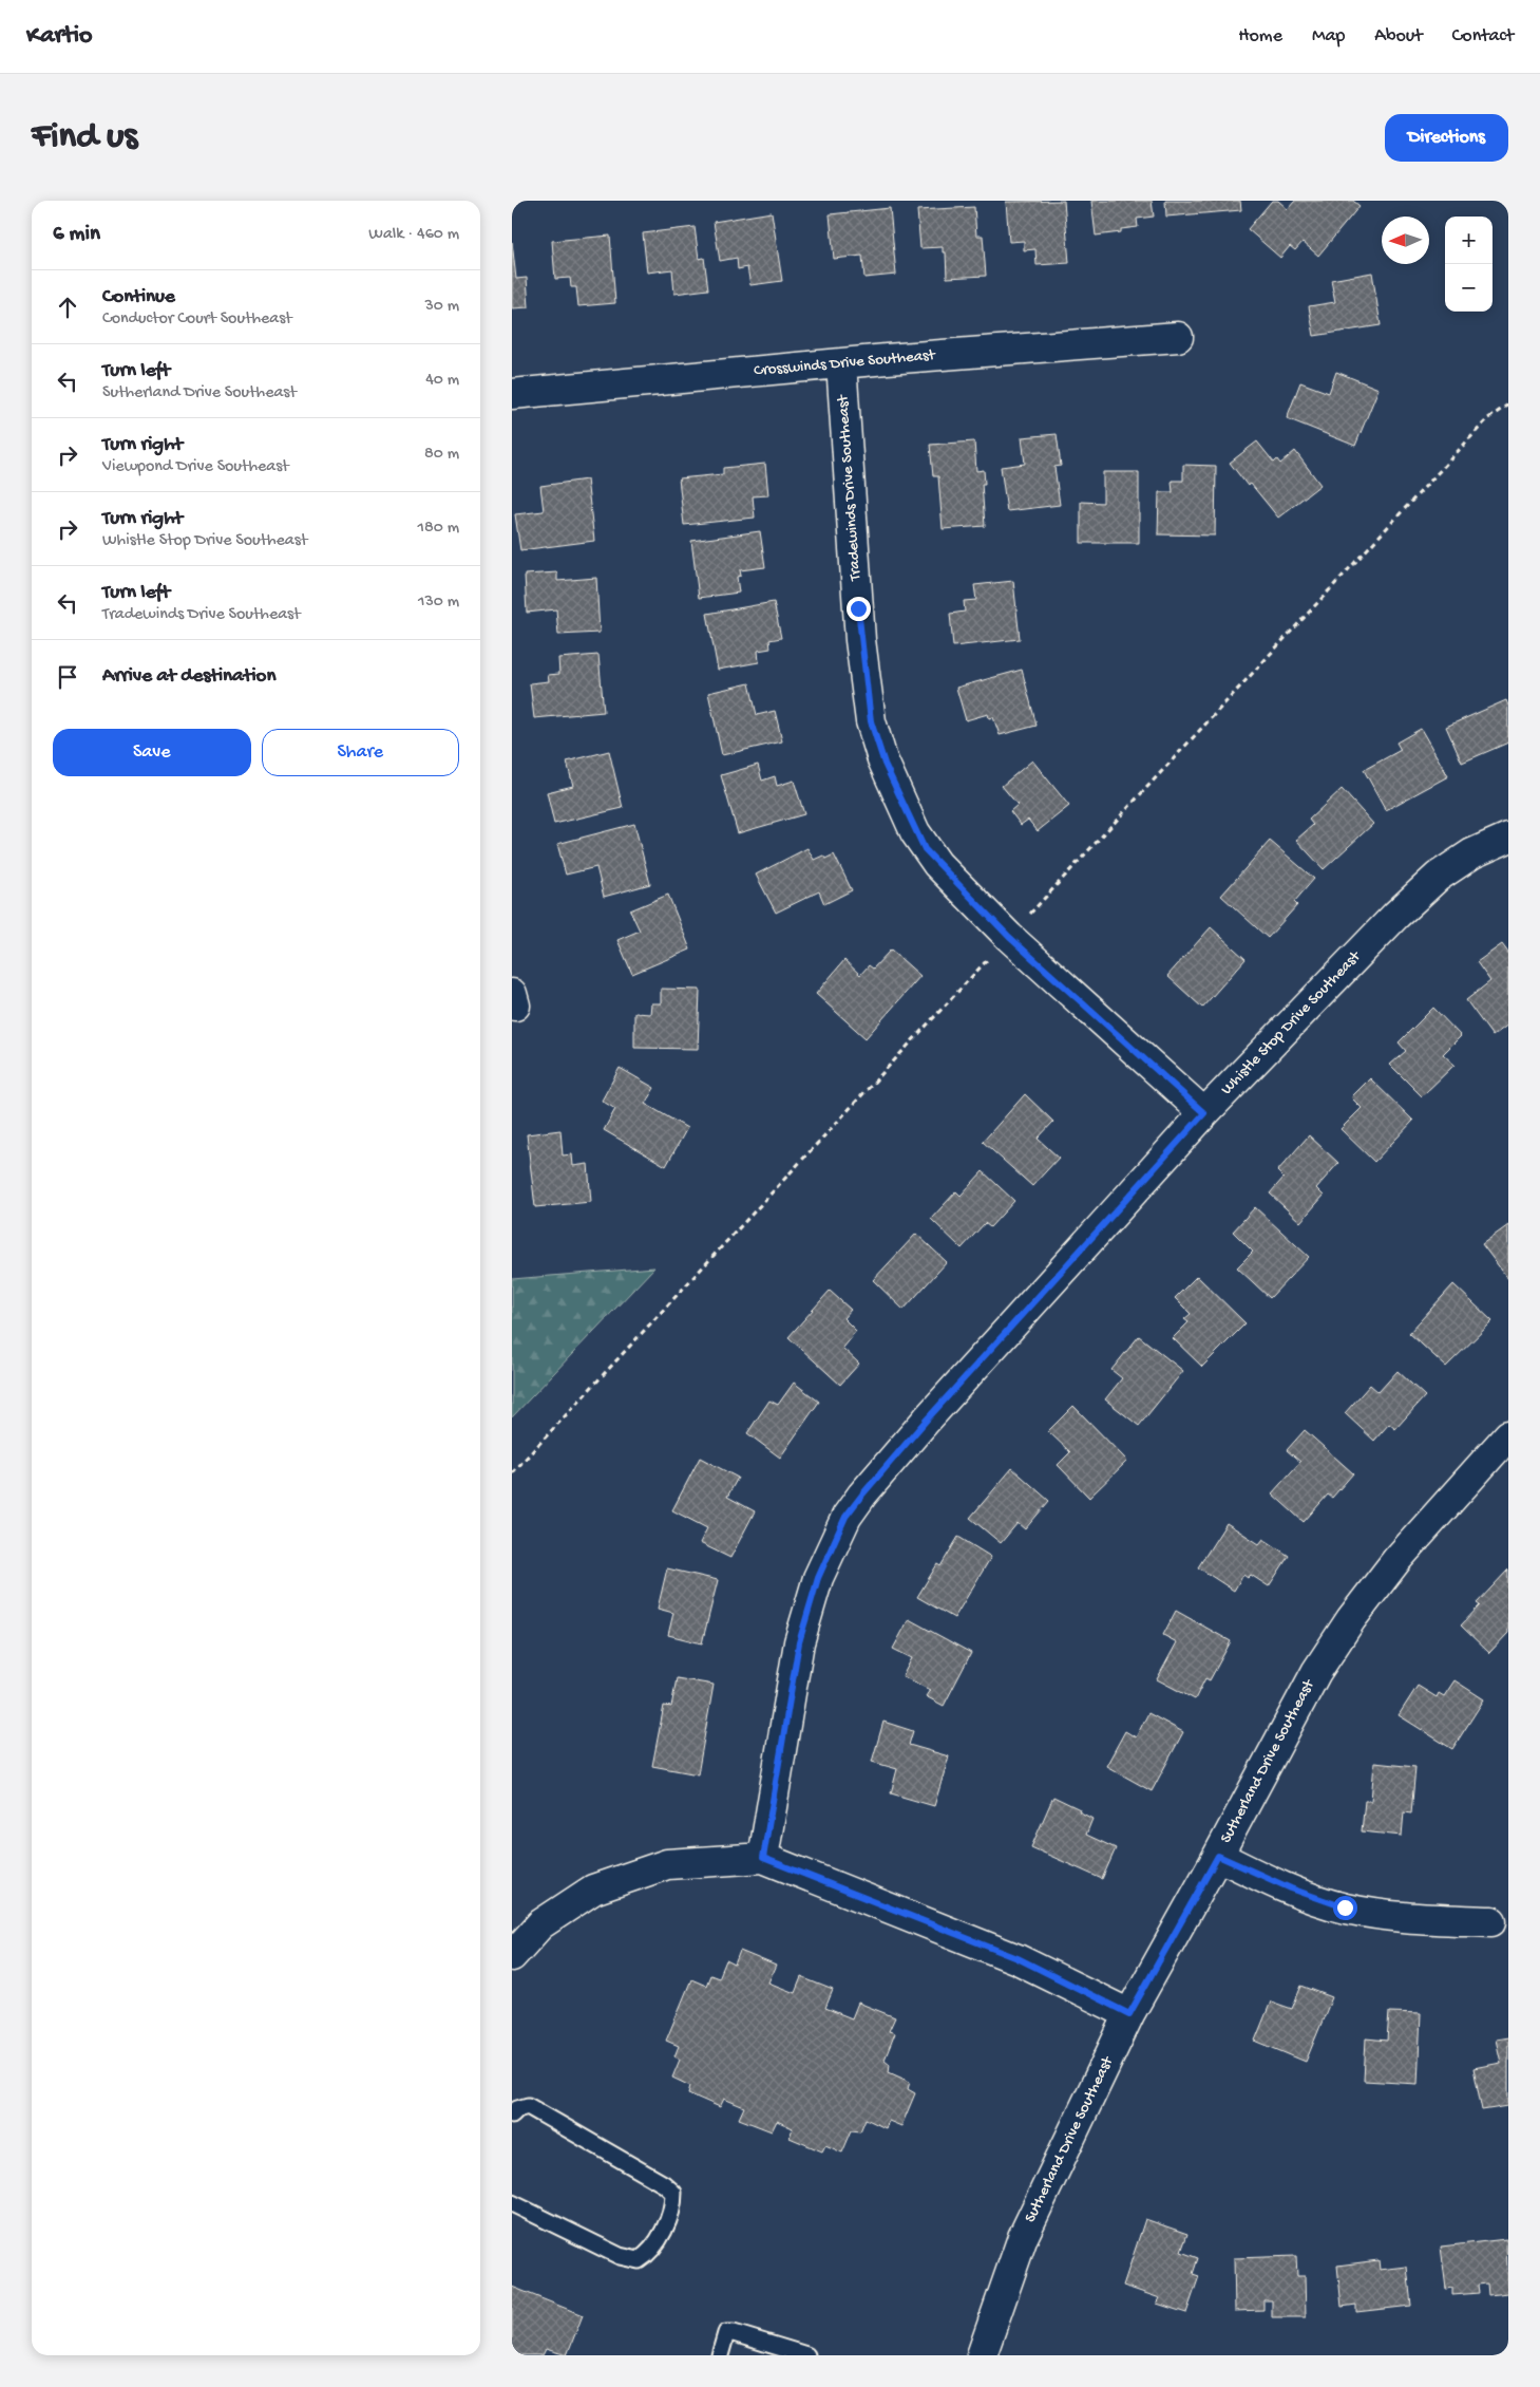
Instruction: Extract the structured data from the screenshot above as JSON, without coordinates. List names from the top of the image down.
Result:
{
  "streets": {
    "street": [
      "Crosswinds Drive Southeast",
      "Tradewinds Drive Southeast",
      "Whistle Stop Drive Southeast",
      "Sutherland Drive Southeast"
    ]
  },
  "crossings": [
    ["Crosswinds Drive Southeast", "Tradewinds Drive Southeast"],
    ["Tradewinds Drive Southeast", "Whistle Stop Drive Southeast"]
  ],
  "north": "left",
  "page": {
    "header": "Kartio",
    "nav": [
      "Home",
      "Map",
      "About",
      "Contact"
    ],
    "buttons": [
      "Directions",
      ["Save", "Share"]
    ],
    "title": "Find us",
    "heading": ["6 min", "Walk · 460 m"],
    "map_buttons": ["+", "−"],
    "list": [
      ["Continue", "Conductor Court Southeast", "30 m"],
      ["Turn left", "Sutherland Drive Southeast", "40 m"],
      ["Turn right", "Viewpond Drive Southeast", "80 m"],
      ["Turn right", "Whistle Stop Drive Southeast", "180 m"],
      ["Turn left", "Tradewinds Drive Southeast", "130 m"],
      "Arrive at destination"
    ]
  }
}
